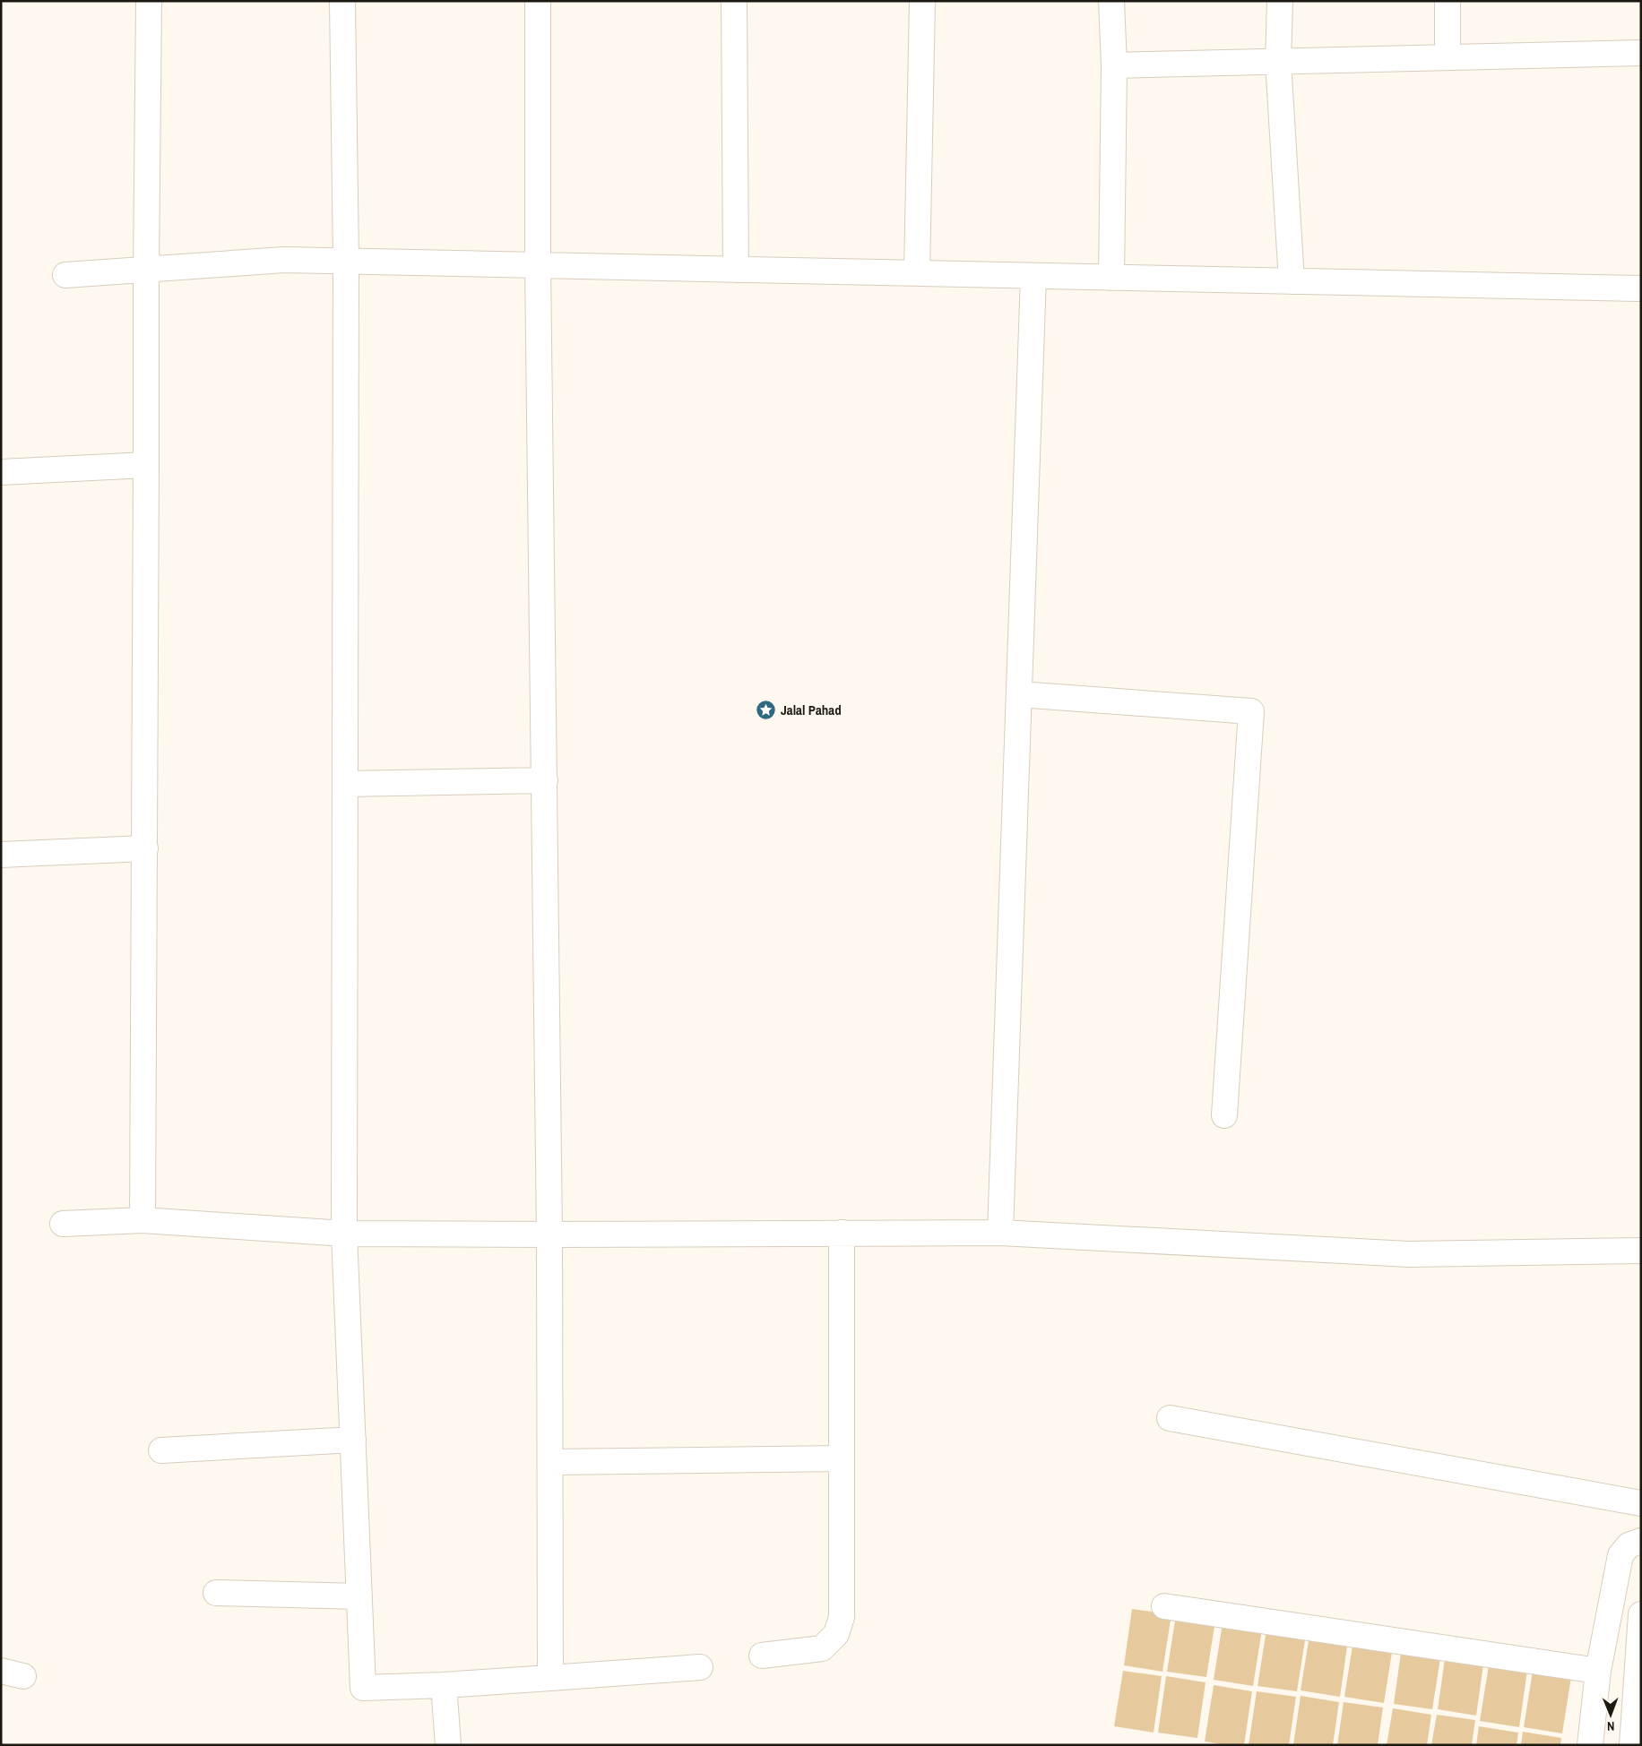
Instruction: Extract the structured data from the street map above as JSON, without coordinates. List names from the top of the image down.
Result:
{
  "places": {
    "place": ["Jalal Pahad"]
  },
  "north": "bottom"
}
